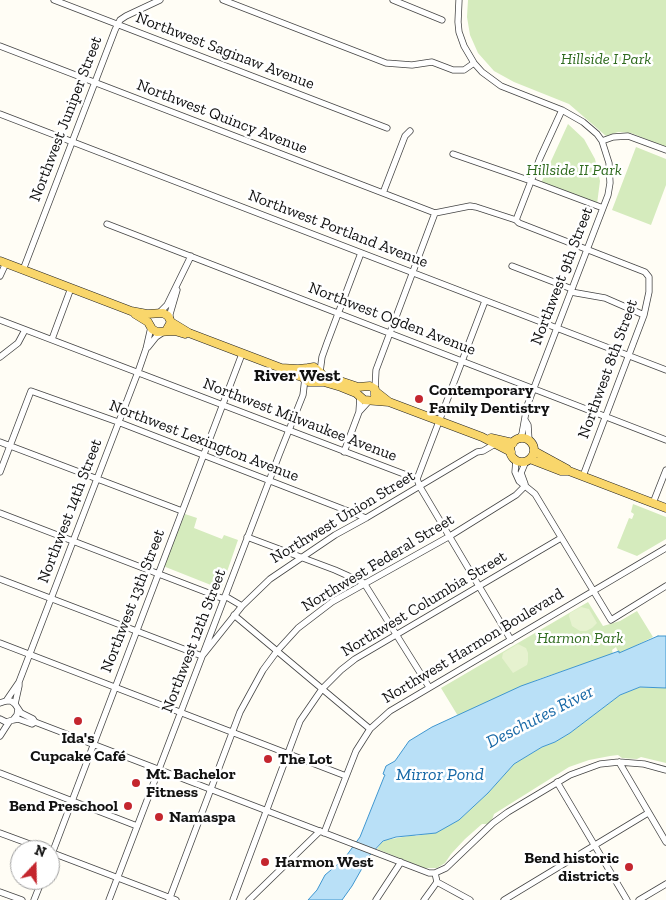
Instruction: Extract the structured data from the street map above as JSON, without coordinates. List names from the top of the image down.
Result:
{
  "streets": {
    "street": [
      "Northwest Saginaw Avenue",
      "Northwest Quincy Avenue",
      "Northwest Juniper Street",
      "Northwest Portland Avenue",
      "Northwest 9th Street",
      "Northwest Ogden Avenue",
      "Northwest 8th Street",
      "Northwest Milwaukee Avenue",
      "Northwest Lexington Avenue",
      "Northwest 14th Street",
      "Northwest Union Street",
      "Northwest Federal Street",
      "Northwest 13th Street",
      "Northwest Columbia Street",
      "Northwest 12th Street",
      "Northwest Harmon Boulevard"
    ]
  },
  "crossings": [
    ["Northwest Saginaw Avenue", "Northwest Juniper Street"],
    ["Northwest Quincy Avenue", "Northwest Juniper Street"],
    ["Northwest Juniper Street", "Northwest Portland Avenue"],
    ["Northwest Portland Avenue", "Northwest 9th Street"],
    ["Northwest Portland Avenue", "Northwest 8th Street"],
    ["Northwest 9th Street", "Northwest Ogden Avenue"],
    ["Northwest 9th Street", "Northwest 8th Street"],
    ["Northwest Ogden Avenue", "Northwest 8th Street"],
    ["Northwest Milwaukee Avenue", "Northwest 14th Street"],
    ["Northwest Milwaukee Avenue", "Northwest 13th Street"],
    ["Northwest Milwaukee Avenue", "Northwest 12th Street"],
    ["Northwest Lexington Avenue", "Northwest 14th Street"],
    ["Northwest Lexington Avenue", "Northwest Union Street"],
    ["Northwest Lexington Avenue", "Northwest 13th Street"],
    ["Northwest Lexington Avenue", "Northwest 12th Street"],
    ["Northwest Union Street", "Northwest 12th Street"]
  ],
  "districts": ["River West"],
  "water": ["Deschutes River", "Mirror Pond"],
  "parks": ["Hillside I Park", "Hillside II Park", "Harmon Park"],
  "places": [
    "Contemporary Family Dentistry",
    "Ida's Cupcake Café",
    "The Lot",
    "Mt. Bachelor Fitness",
    "Bend Preschool",
    "Namaspa",
    "Harmon West",
    "Bend historic districts"
  ],
  "north": "top"
}
